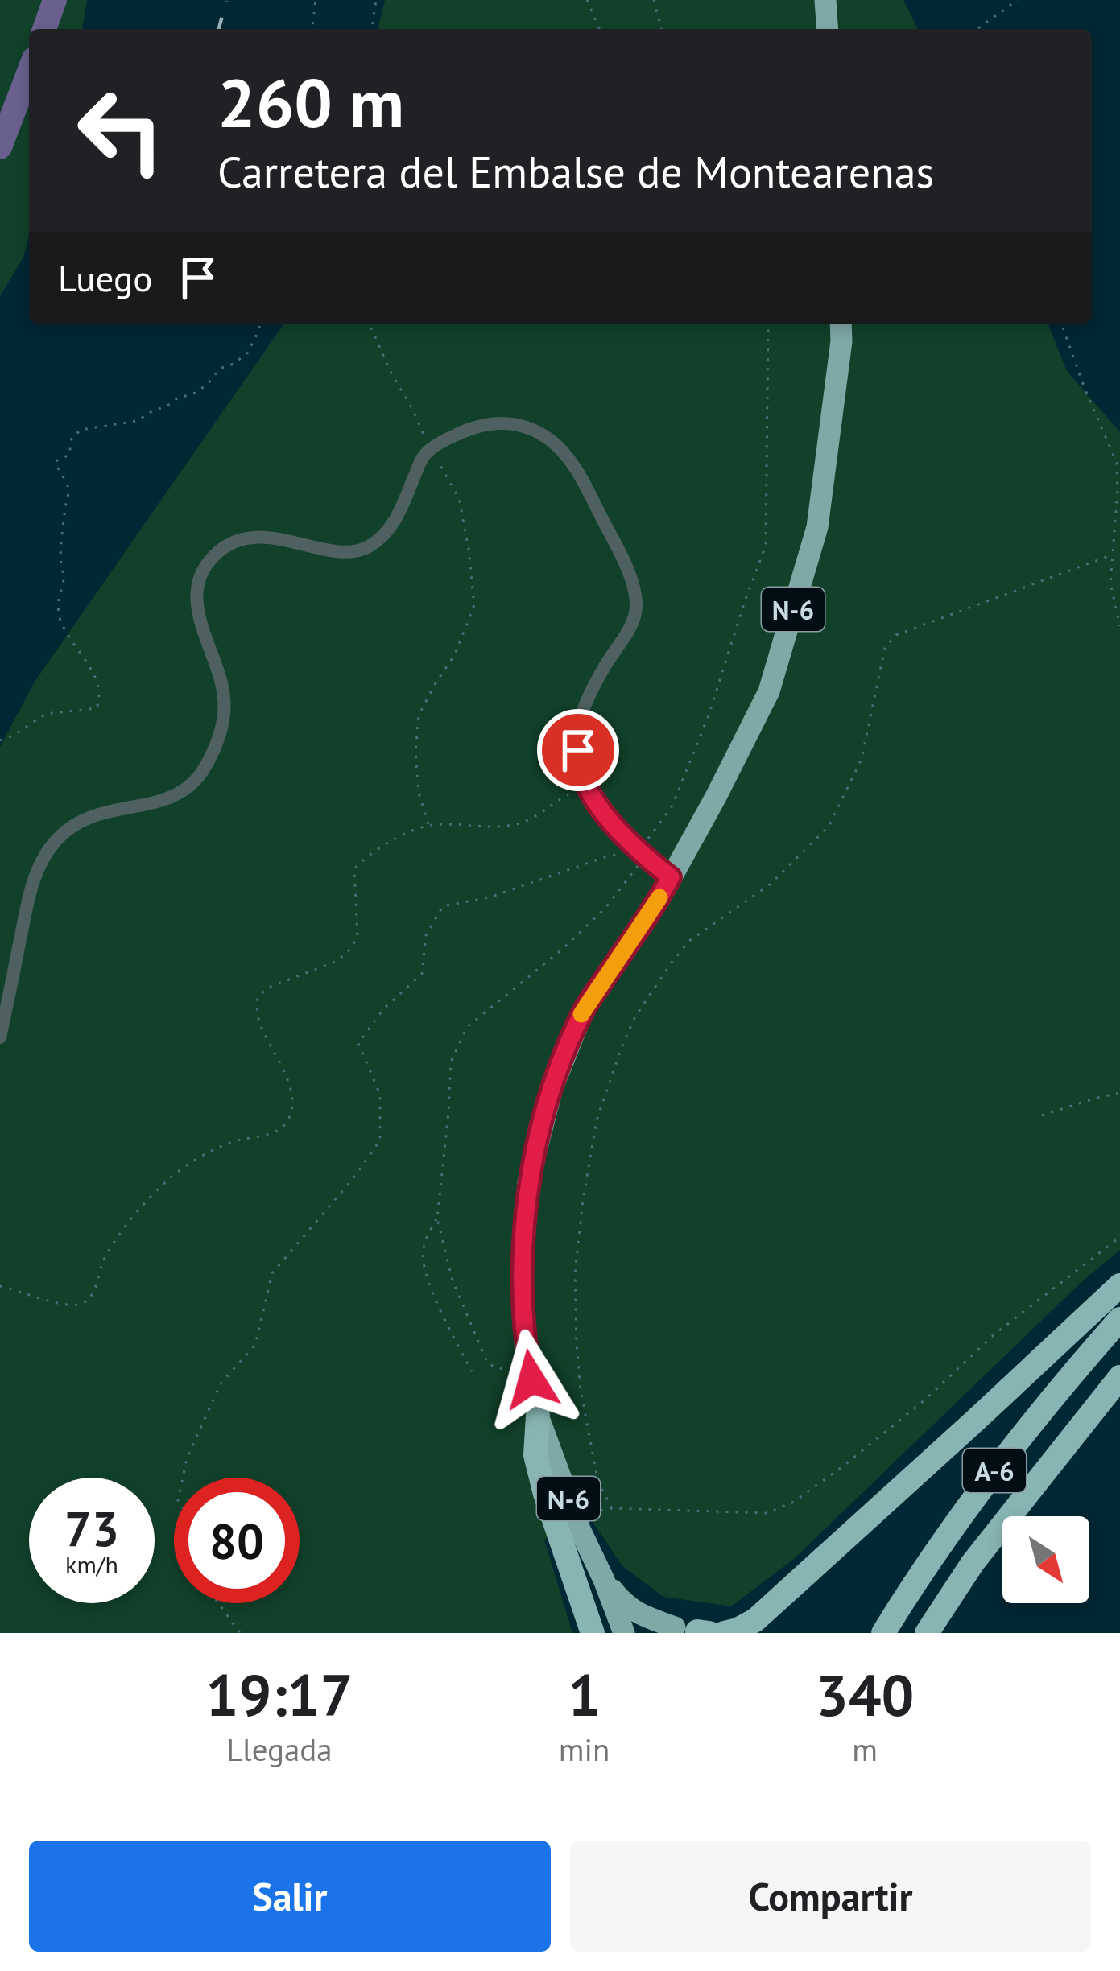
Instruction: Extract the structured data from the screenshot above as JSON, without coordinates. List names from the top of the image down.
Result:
{
  "streets": {
    "highway": ["N-6", "A-6"]
  },
  "north": "bottom right",
  "page": {
    "turn": ["260 m", "Carretera del Embalse de Montearenas"],
    "then": "Luego",
    "speed": "73 km/h",
    "limit": "80",
    "eta": [
      "19:17",
      "Llegada",
      "1",
      "min",
      "340",
      "m"
    ],
    "buttons": ["Salir", "Compartir"]
  }
}
